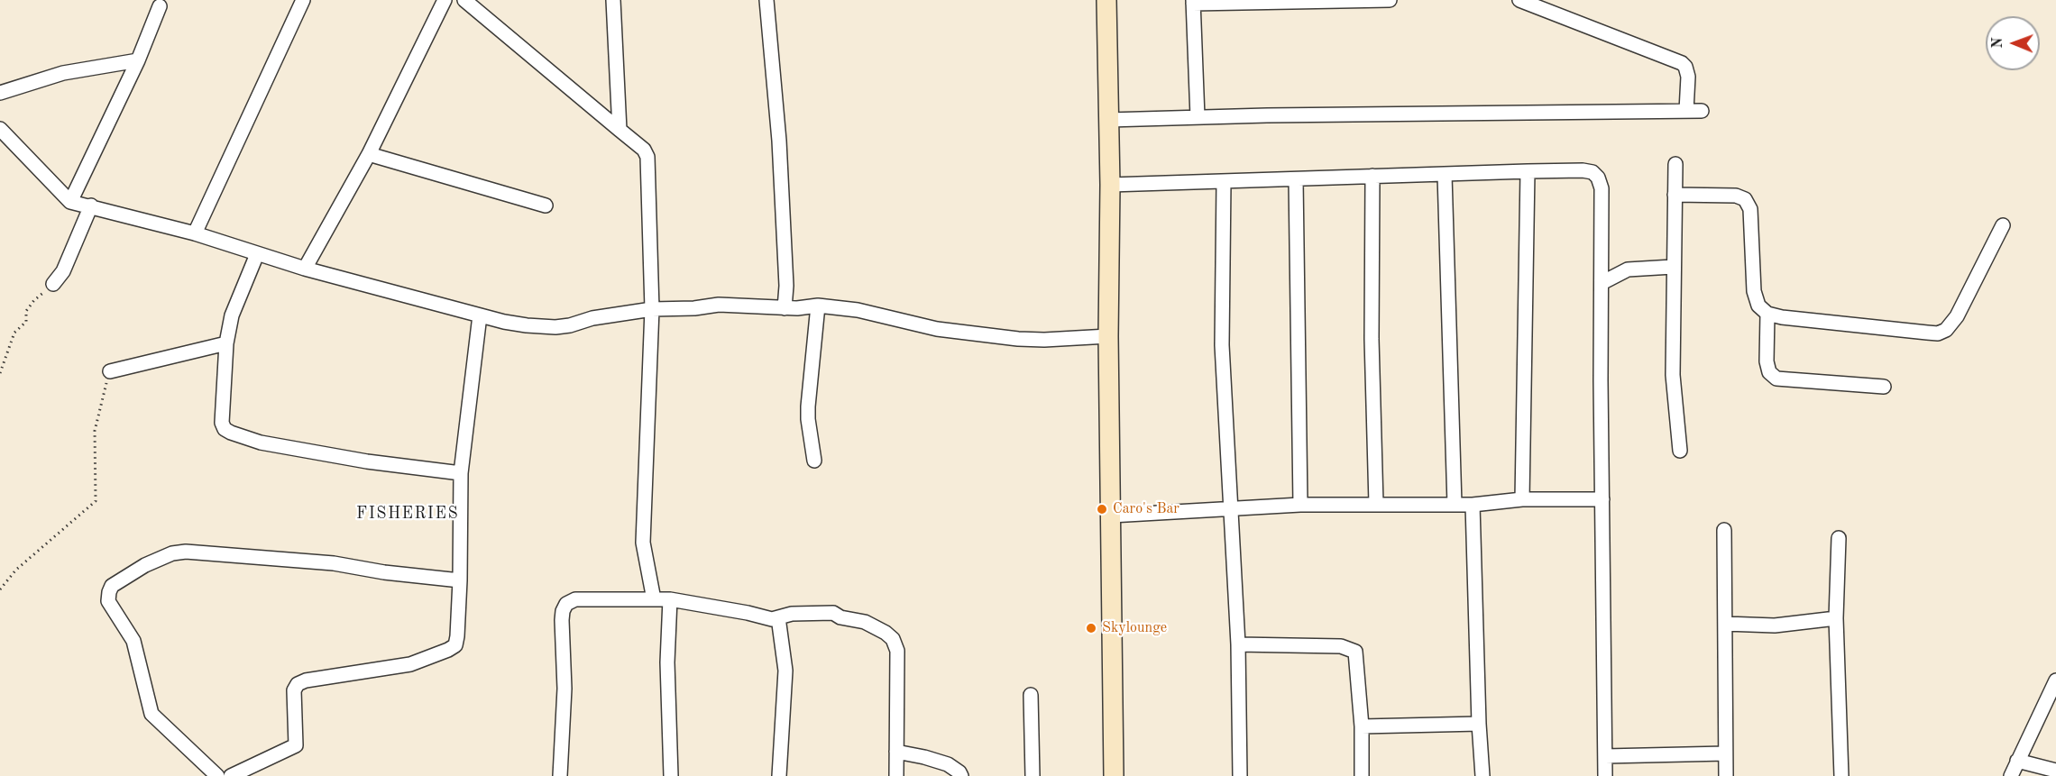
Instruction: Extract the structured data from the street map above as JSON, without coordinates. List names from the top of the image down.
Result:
{
  "districts": ["FISHERIES"],
  "places": ["Caro's Bar", "Skylounge"],
  "north": "left"
}
